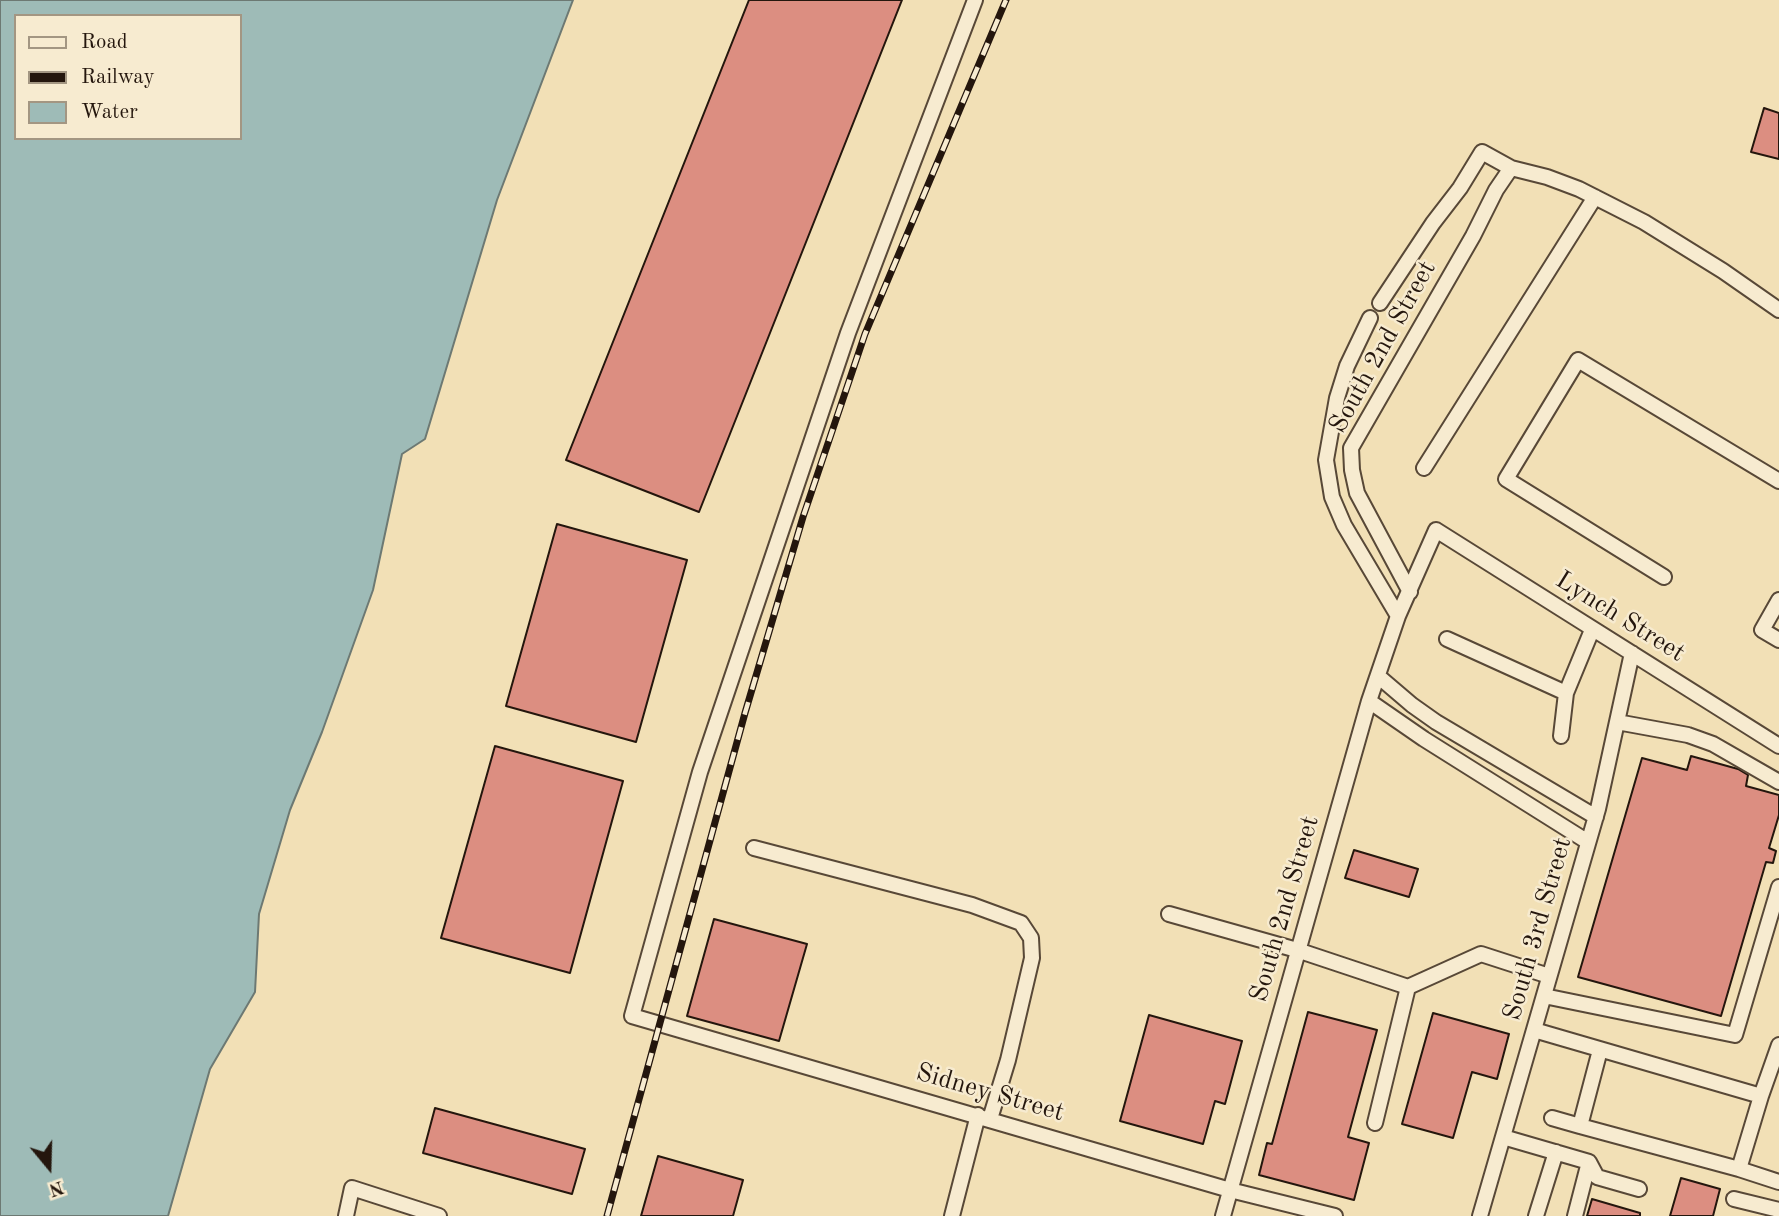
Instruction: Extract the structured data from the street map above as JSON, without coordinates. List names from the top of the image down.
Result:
{
  "streets": {
    "street": [
      "South 2nd Street",
      "Lynch Street",
      "South 3rd Street",
      "Sidney Street"
    ]
  },
  "crossings": [
    ["South 2nd Street", "Lynch Street"],
    ["South 2nd Street", "Sidney Street"],
    ["Lynch Street", "South 3rd Street"]
  ],
  "legend": ["Road", "Railway", "Water"],
  "north": "bottom"
}
